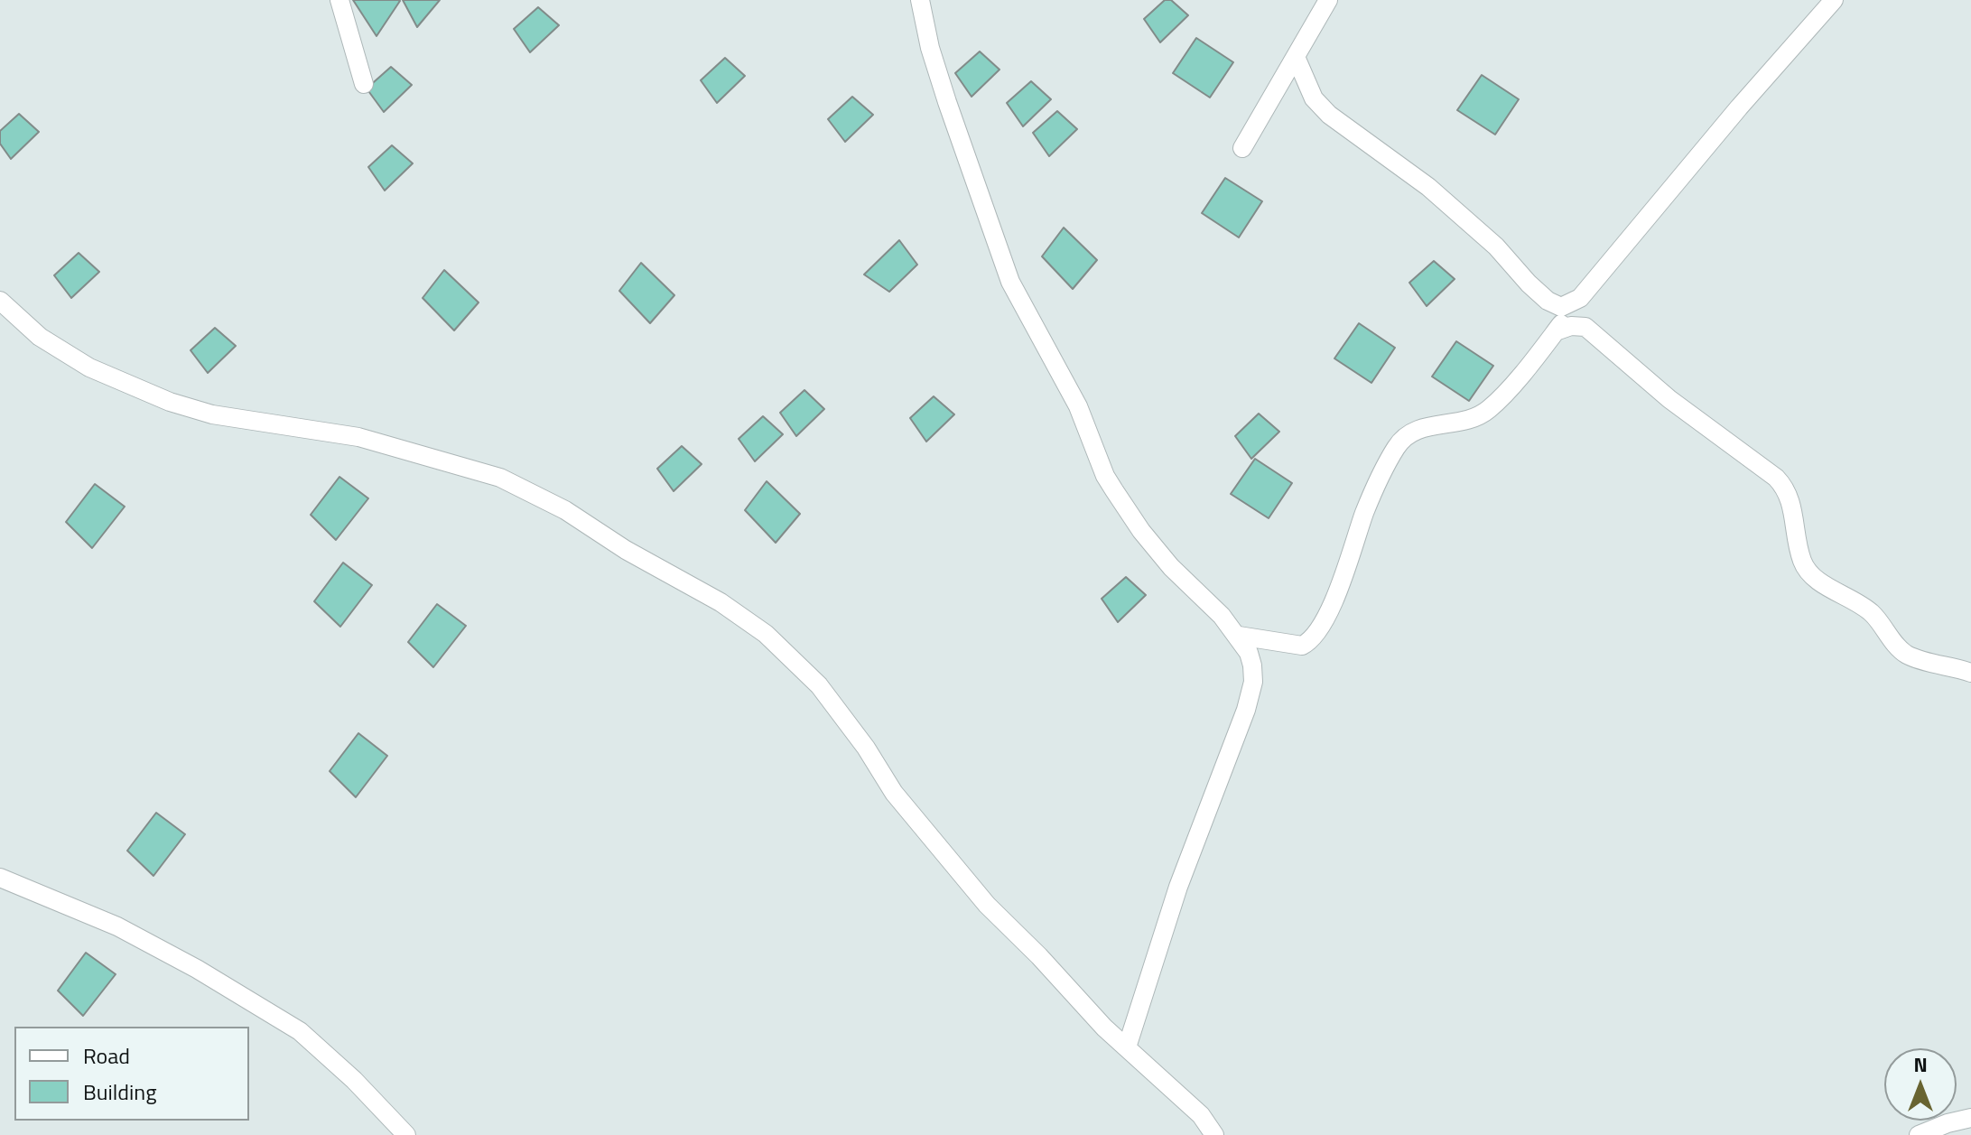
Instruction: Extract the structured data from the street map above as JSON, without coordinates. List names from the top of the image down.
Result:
{
  "legend": ["Road", "Building"],
  "north": "top"
}
